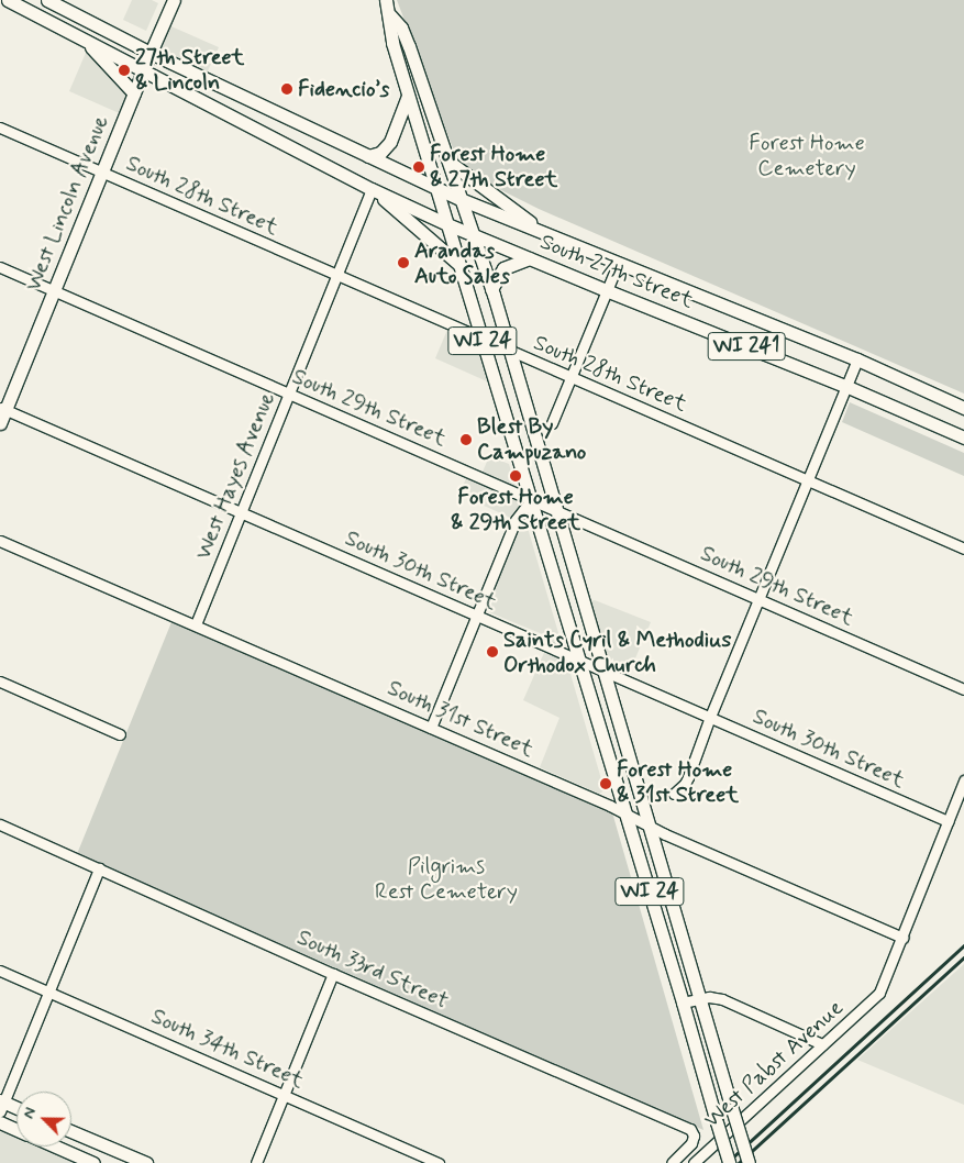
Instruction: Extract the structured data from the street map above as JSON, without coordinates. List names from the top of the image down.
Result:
{
  "streets": {
    "main road": [
      "West Lincoln Avenue",
      "South 27th Street",
      "WI 24",
      "WI 241"
    ],
    "street": [
      "South 28th Street",
      "South 29th Street",
      "West Hayes Avenue",
      "South 30th Street",
      "South 31st Street",
      "South 33rd Street",
      "South 34th Street",
      "West Pabst Avenue"
    ]
  },
  "crossings": [
    ["South 28th Street", "West Lincoln Avenue"],
    ["South 28th Street", "WI 24"],
    ["South 28th Street", "West Hayes Avenue"],
    ["West Lincoln Avenue", "South 27th Street"],
    ["West Lincoln Avenue", "South 29th Street"],
    ["West Lincoln Avenue", "South 30th Street"],
    ["South 27th Street", "WI 24"],
    ["South 27th Street", "West Hayes Avenue"],
    ["WI 24", "South 29th Street"],
    ["WI 24", "South 30th Street"],
    ["WI 24", "South 31st Street"],
    ["South 29th Street", "West Hayes Avenue"],
    ["West Hayes Avenue", "South 30th Street"],
    ["West Hayes Avenue", "South 31st Street"],
    ["South 31st Street", "West Pabst Avenue"]
  ],
  "parks": ["Forest Home Cemetery", "Pilgrims Rest Cemetery"],
  "places": [
    "27th Street & Lincoln",
    "Fidencio’s",
    "Forest Home & 27th Street",
    "Arandas Auto Sales",
    "Blest By Campuzano",
    "Forest Home & 29th Street",
    "Saints Cyril & Methodius Orthodox Church",
    "Forest Home & 31st Street"
  ],
  "north": "top left"
}
